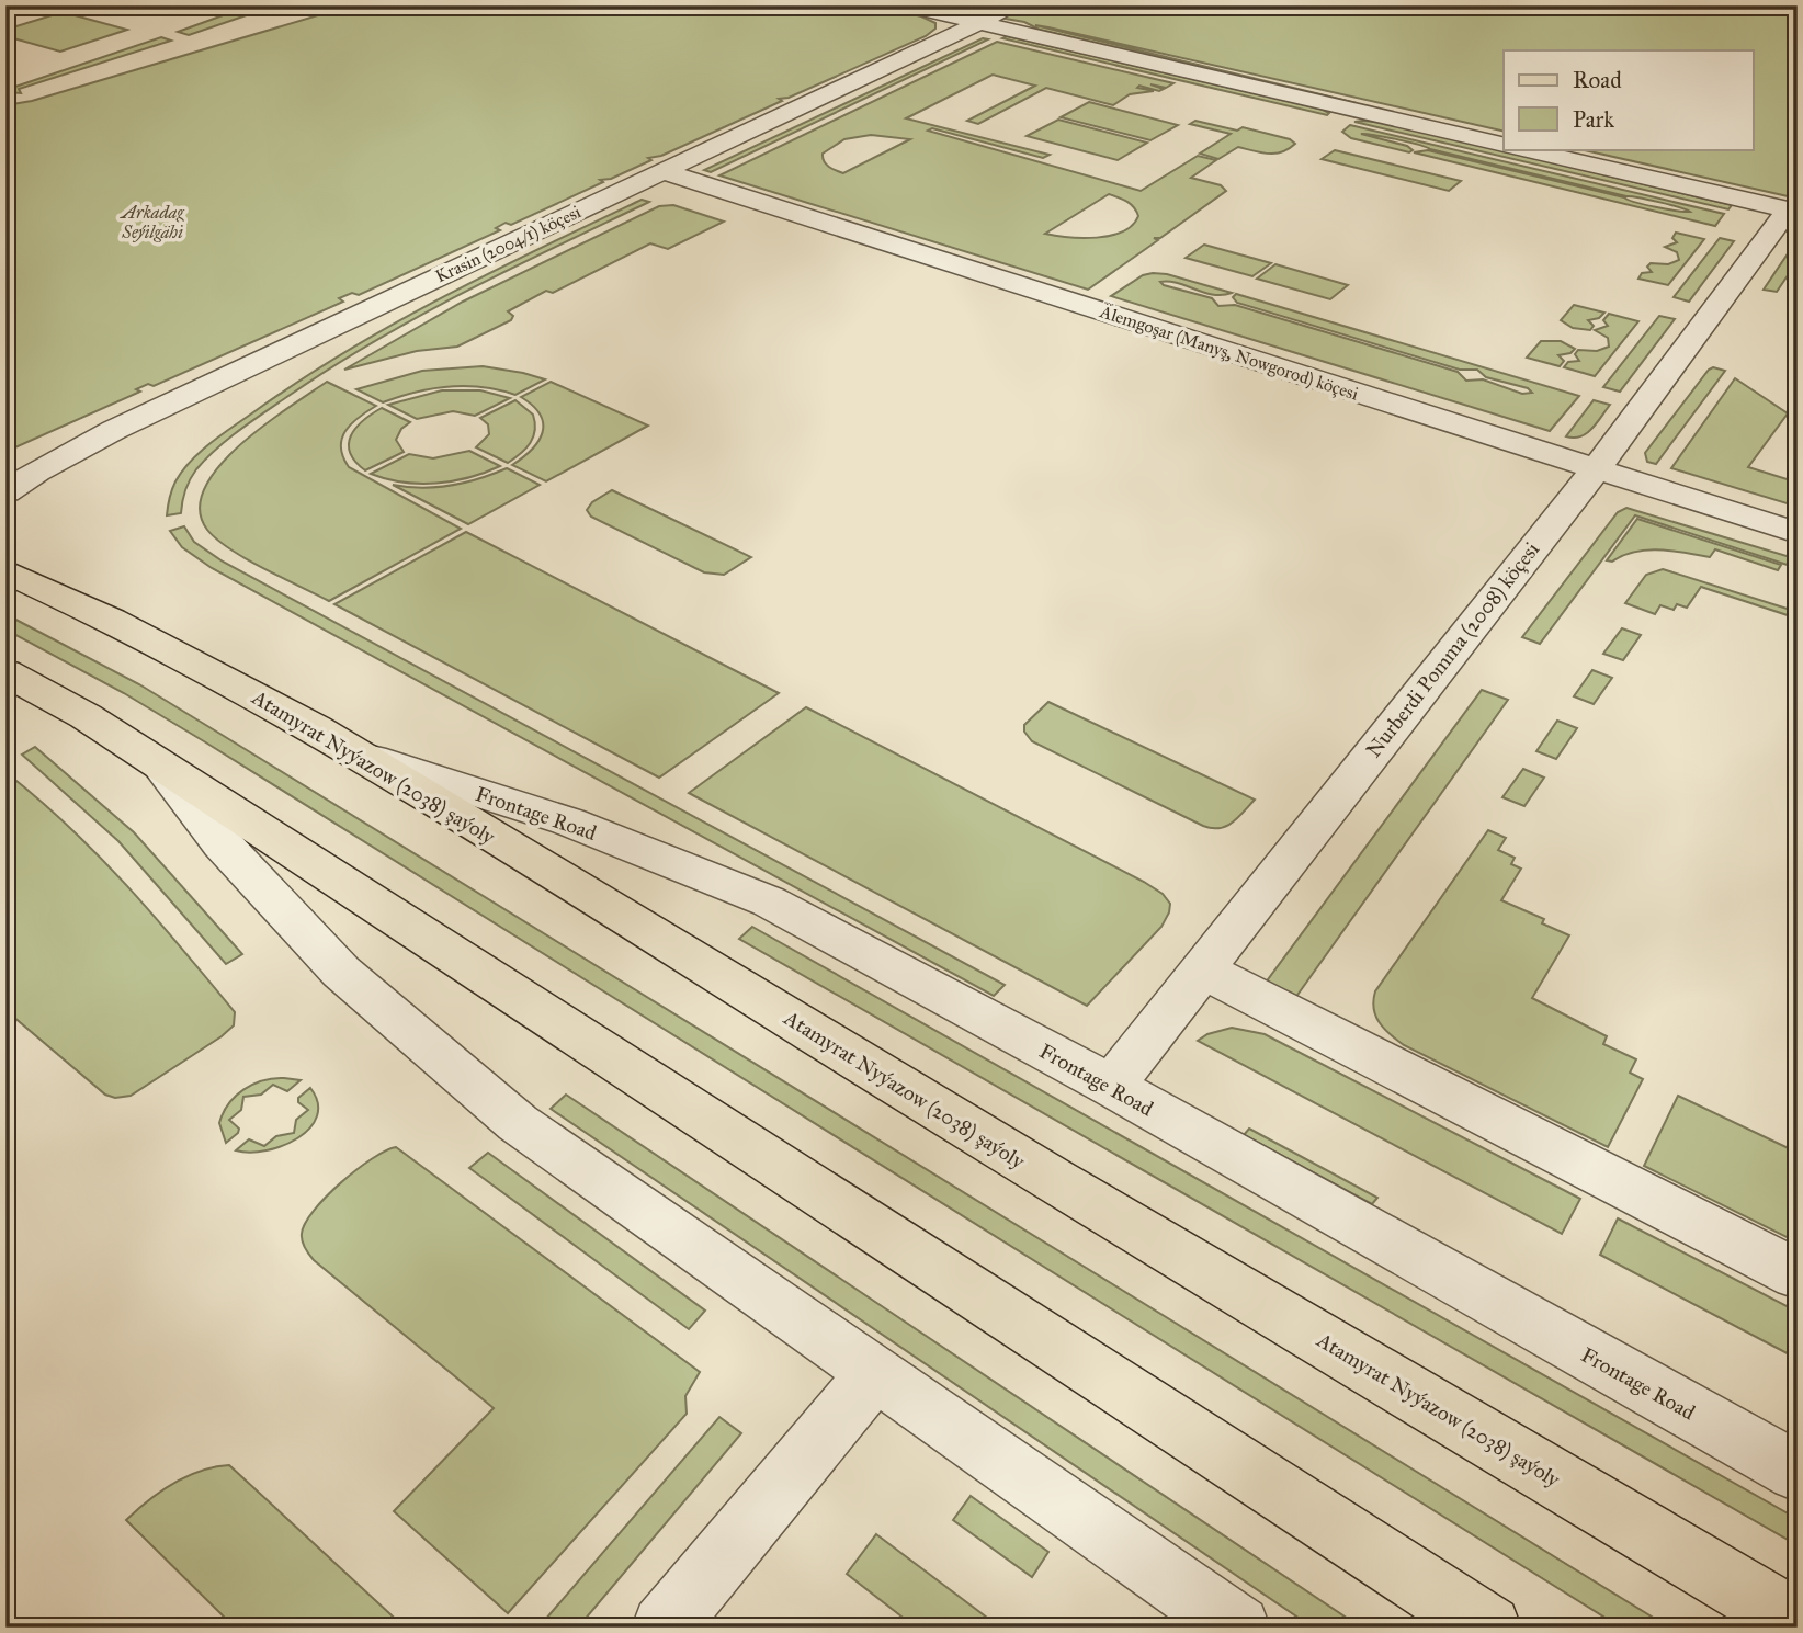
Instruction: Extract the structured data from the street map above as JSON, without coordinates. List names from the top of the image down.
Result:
{
  "streets": {
    "main road": ["Atamyrat Nyýazow (2038) şaýoly"],
    "street": [
      "Krasin (2004/1) köçesi",
      "Älemgoşar (Manyş, Nowgorod) köçesi",
      "Nurberdi Pomma (2008) köçesi",
      "Frontage Road"
    ]
  },
  "crossings": [
    ["Krasin (2004/1) köçesi", "Älemgoşar (Manyş, Nowgorod) köçesi"],
    ["Älemgoşar (Manyş, Nowgorod) köçesi", "Nurberdi Pomma (2008) köçesi"],
    ["Nurberdi Pomma (2008) köçesi", "Frontage Road"],
    ["Atamyrat Nyýazow (2038) şaýoly", "Frontage Road"]
  ],
  "parks": ["Arkadag Seýilgähi"],
  "legend": ["Road", "Park"]
}
